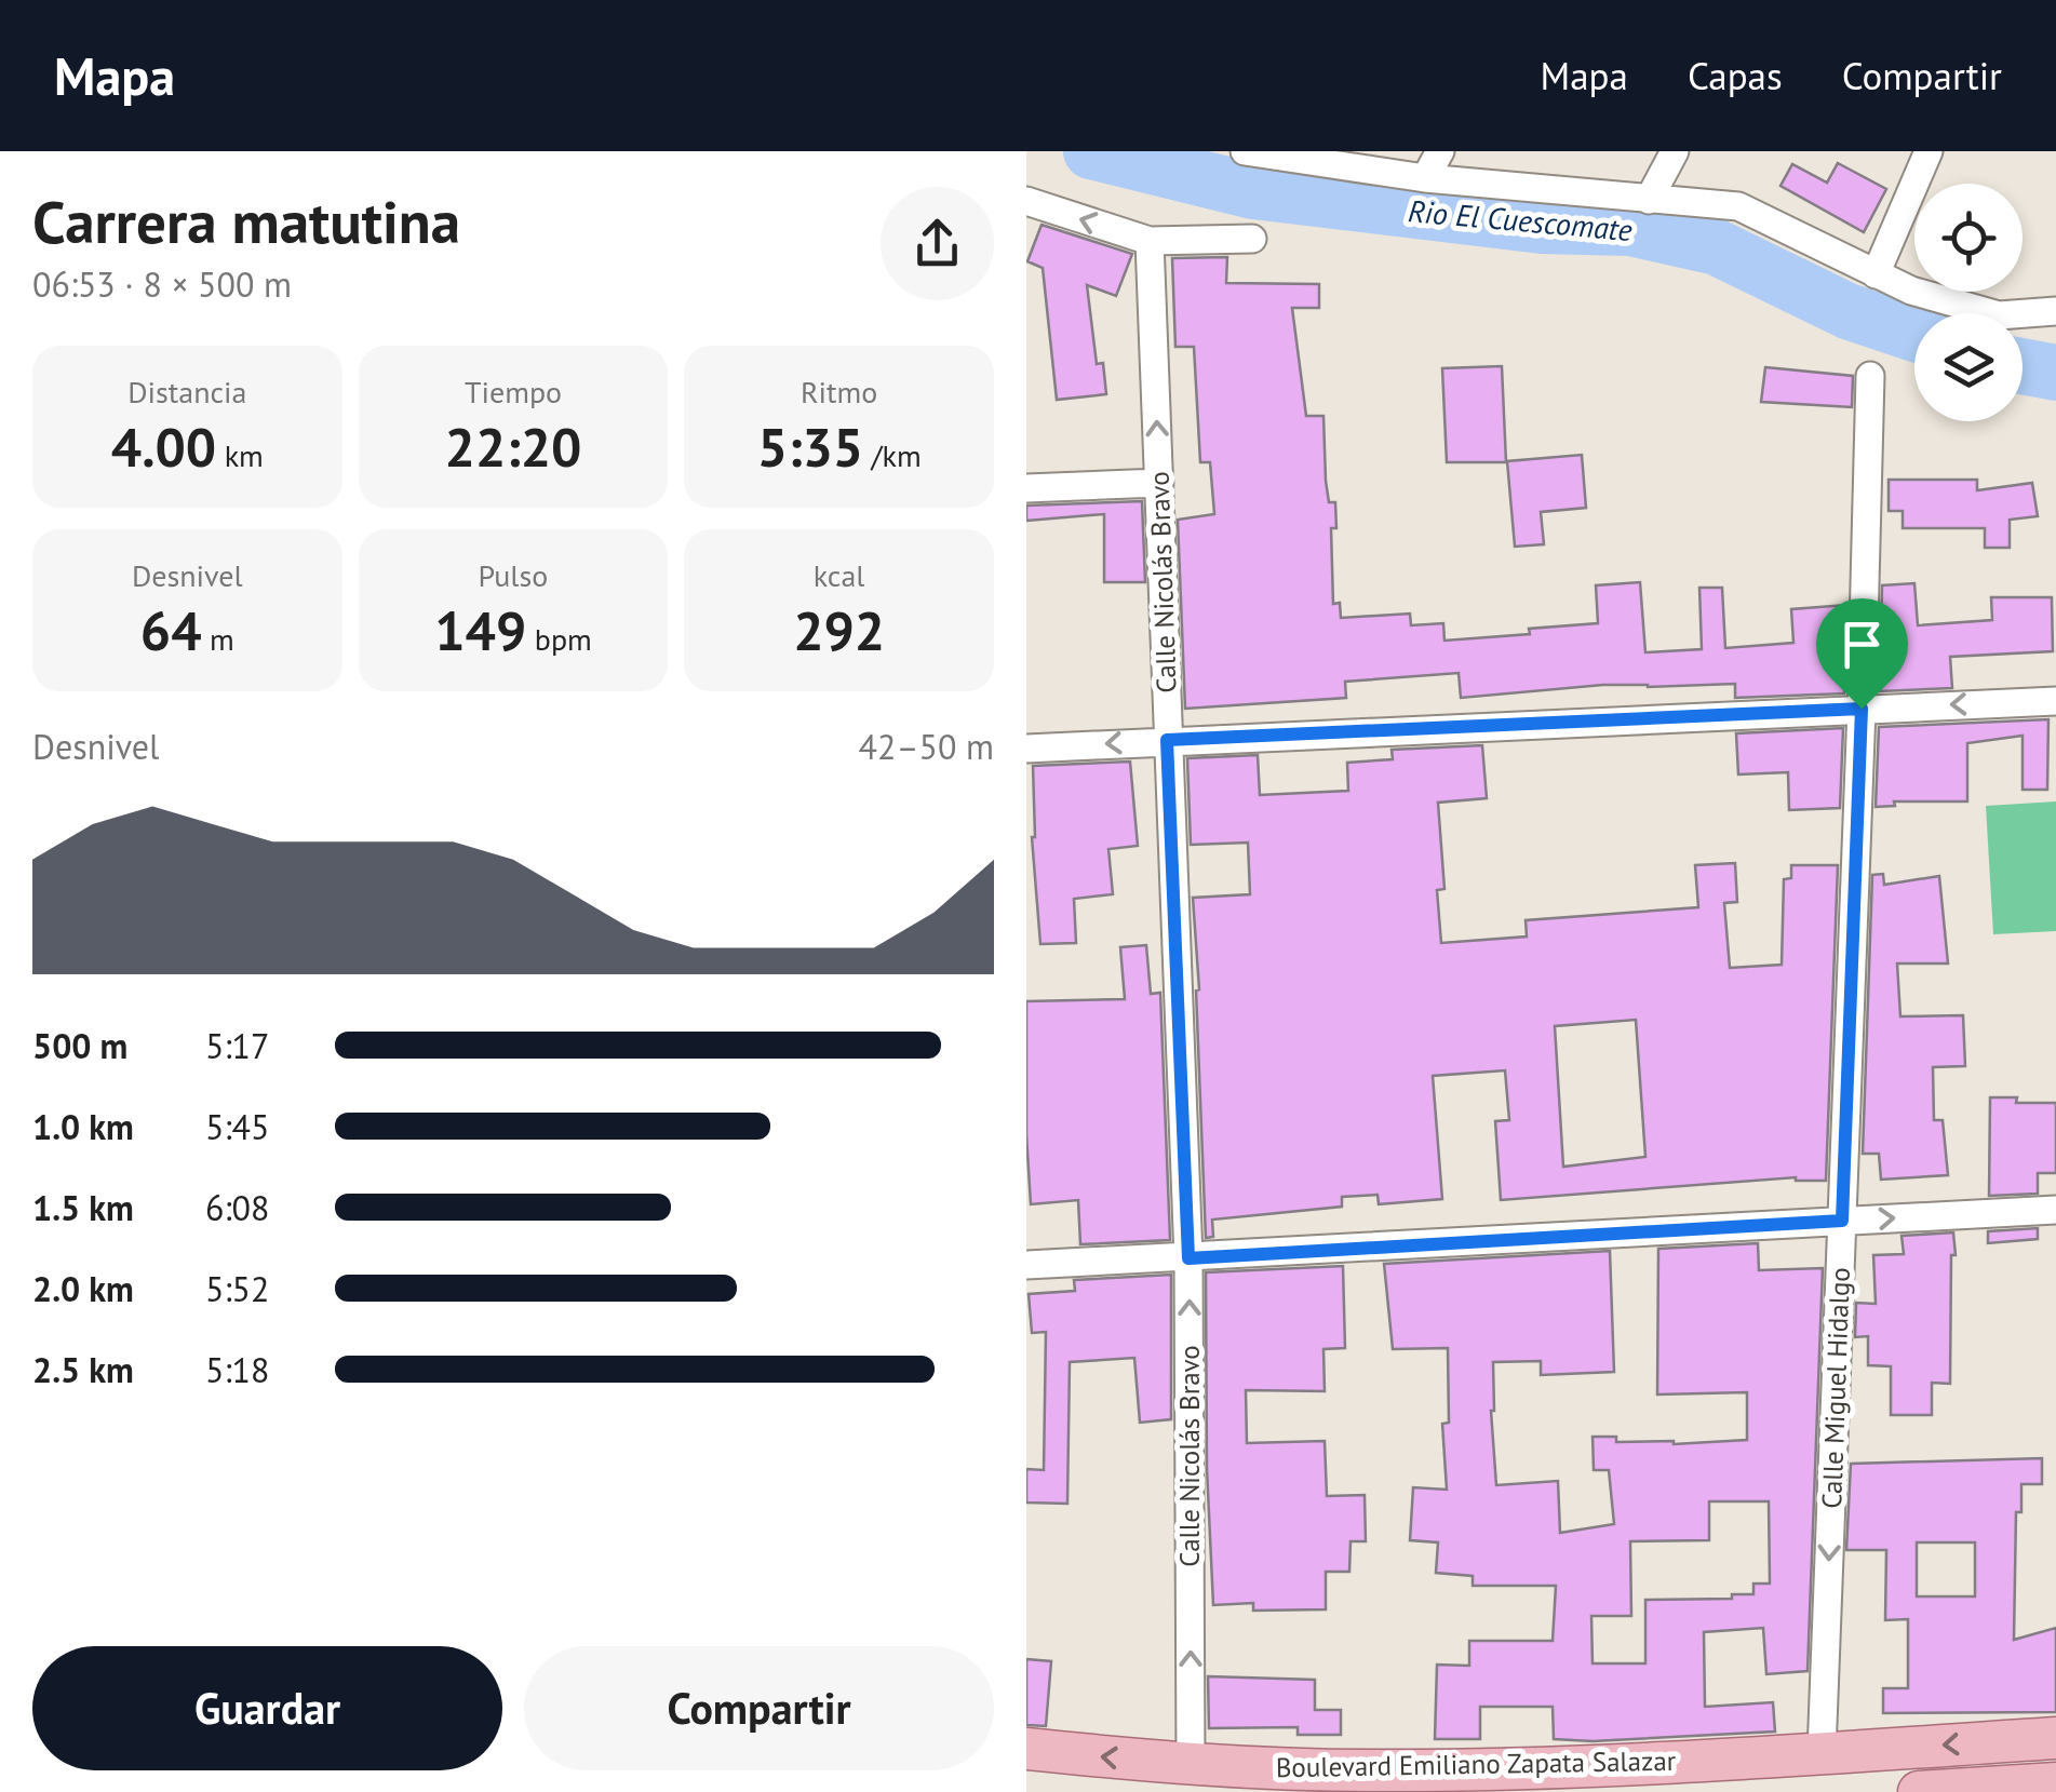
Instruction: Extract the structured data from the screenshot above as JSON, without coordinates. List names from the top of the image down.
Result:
{
  "streets": {
    "main road": ["Boulevard Emiliano Zapata Salazar"],
    "street": ["Calle Nicolás Bravo", "Calle Miguel Hidalgo"]
  },
  "crossings": [
    ["Calle Nicolás Bravo", "Boulevard Emiliano Zapata Salazar"],
    ["Calle Miguel Hidalgo", "Boulevard Emiliano Zapata Salazar"]
  ],
  "one_way": ["Calle Nicolás Bravo", "Calle Miguel Hidalgo"],
  "water": ["Rio El Cuescomate"],
  "page": {
    "header": "Mapa",
    "nav": ["Mapa", "Capas", "Compartir"],
    "heading": ["Carrera matutina", "06:53 · 8 × 500 m"],
    "stats": [
      ["Distancia", "4.00 km"],
      ["Tiempo", "22:20"],
      ["Ritmo", "5:35 /km"],
      ["Desnivel", "64 m"],
      ["Pulso", "149 bpm"],
      ["kcal", "292"]
    ],
    "chart": ["Desnivel", "42–50 m"],
    "list": [
      {
        "name": "500 m",
        "note": "5:17"
      },
      {
        "name": "1.0 km",
        "note": "5:45"
      },
      {
        "name": "1.5 km",
        "note": "6:08"
      },
      {
        "name": "2.0 km",
        "note": "5:52"
      },
      {
        "name": "2.5 km",
        "note": "5:18"
      }
    ],
    "buttons": ["Guardar", "Compartir"]
  }
}
